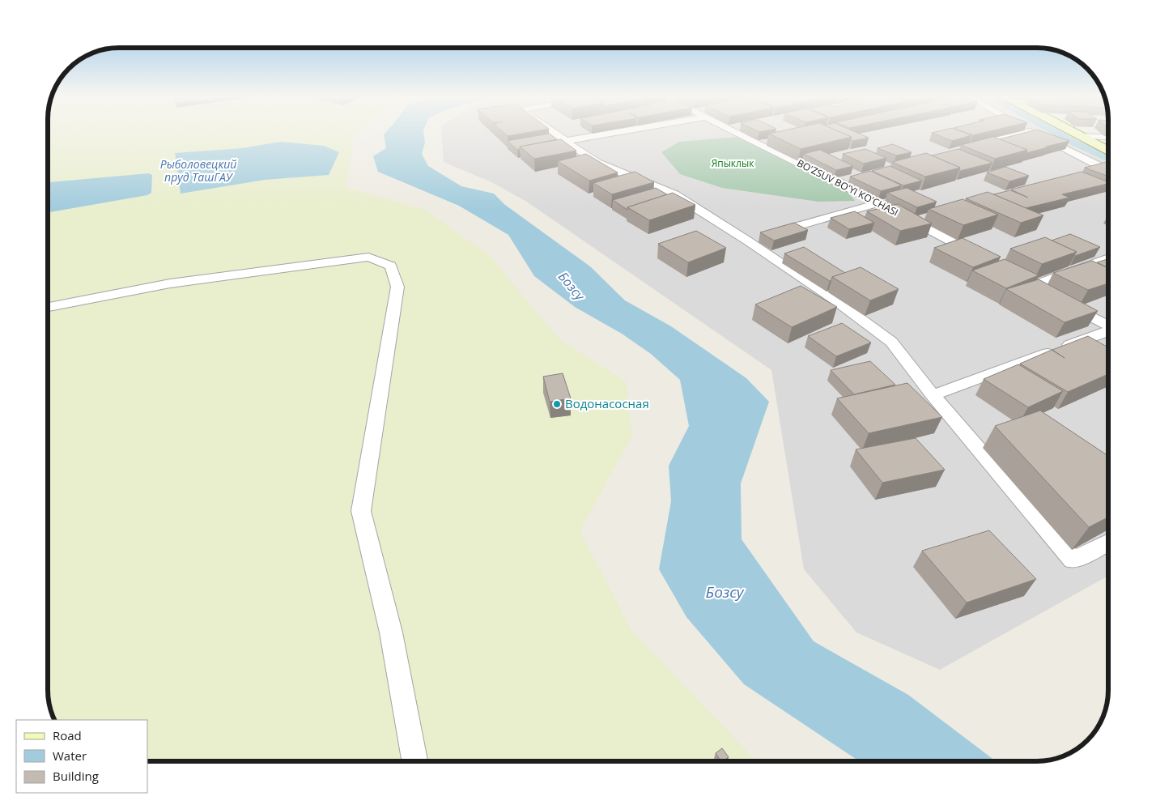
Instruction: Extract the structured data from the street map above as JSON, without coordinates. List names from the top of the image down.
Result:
{
  "streets": {
    "street": ["BO'ZSUV BO'YI KO'CHASI"]
  },
  "water": ["Рыболовецкий пруд ТашГАУ", "Бозсу"],
  "parks": ["Япыклык"],
  "places": ["Водонасосная"],
  "legend": ["Road", "Water", "Building"]
}
